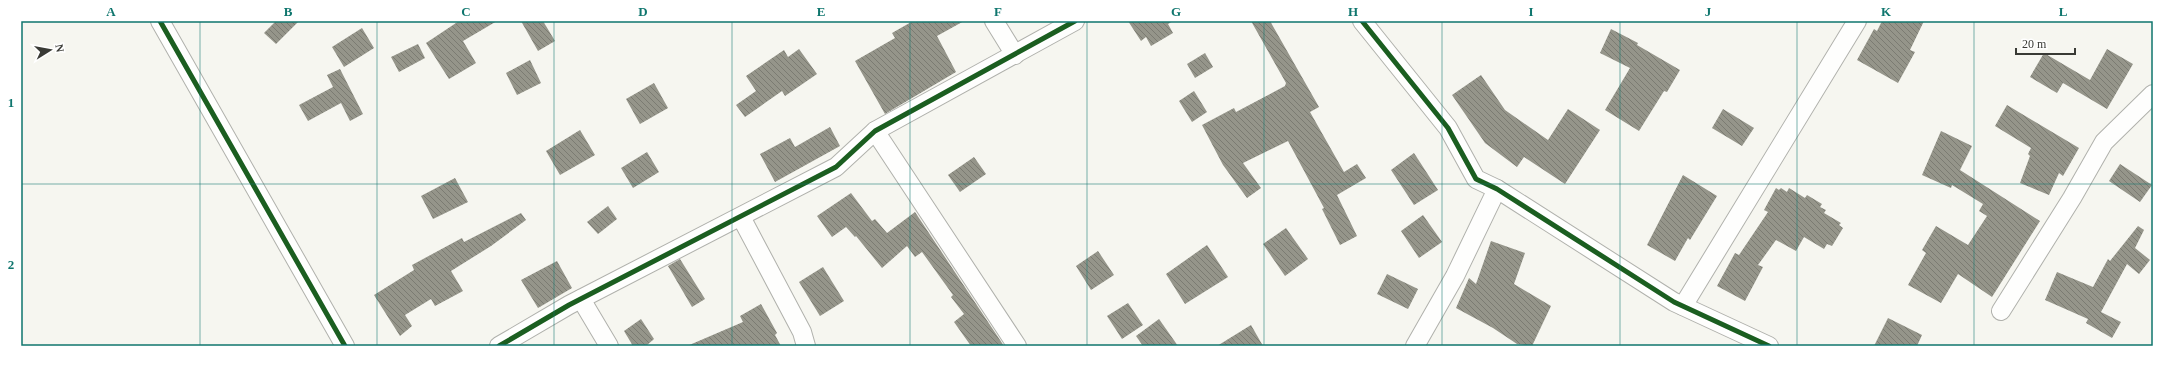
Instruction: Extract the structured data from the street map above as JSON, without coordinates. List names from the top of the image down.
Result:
{
  "scale_bar": "20 m",
  "north": "right",
  "grid": {
    "columns": [
      "A",
      "B",
      "C",
      "D",
      "E",
      "F",
      "G",
      "H",
      "I",
      "J",
      "K",
      "L"
    ],
    "rows": ["1", "2"]
  }
}
